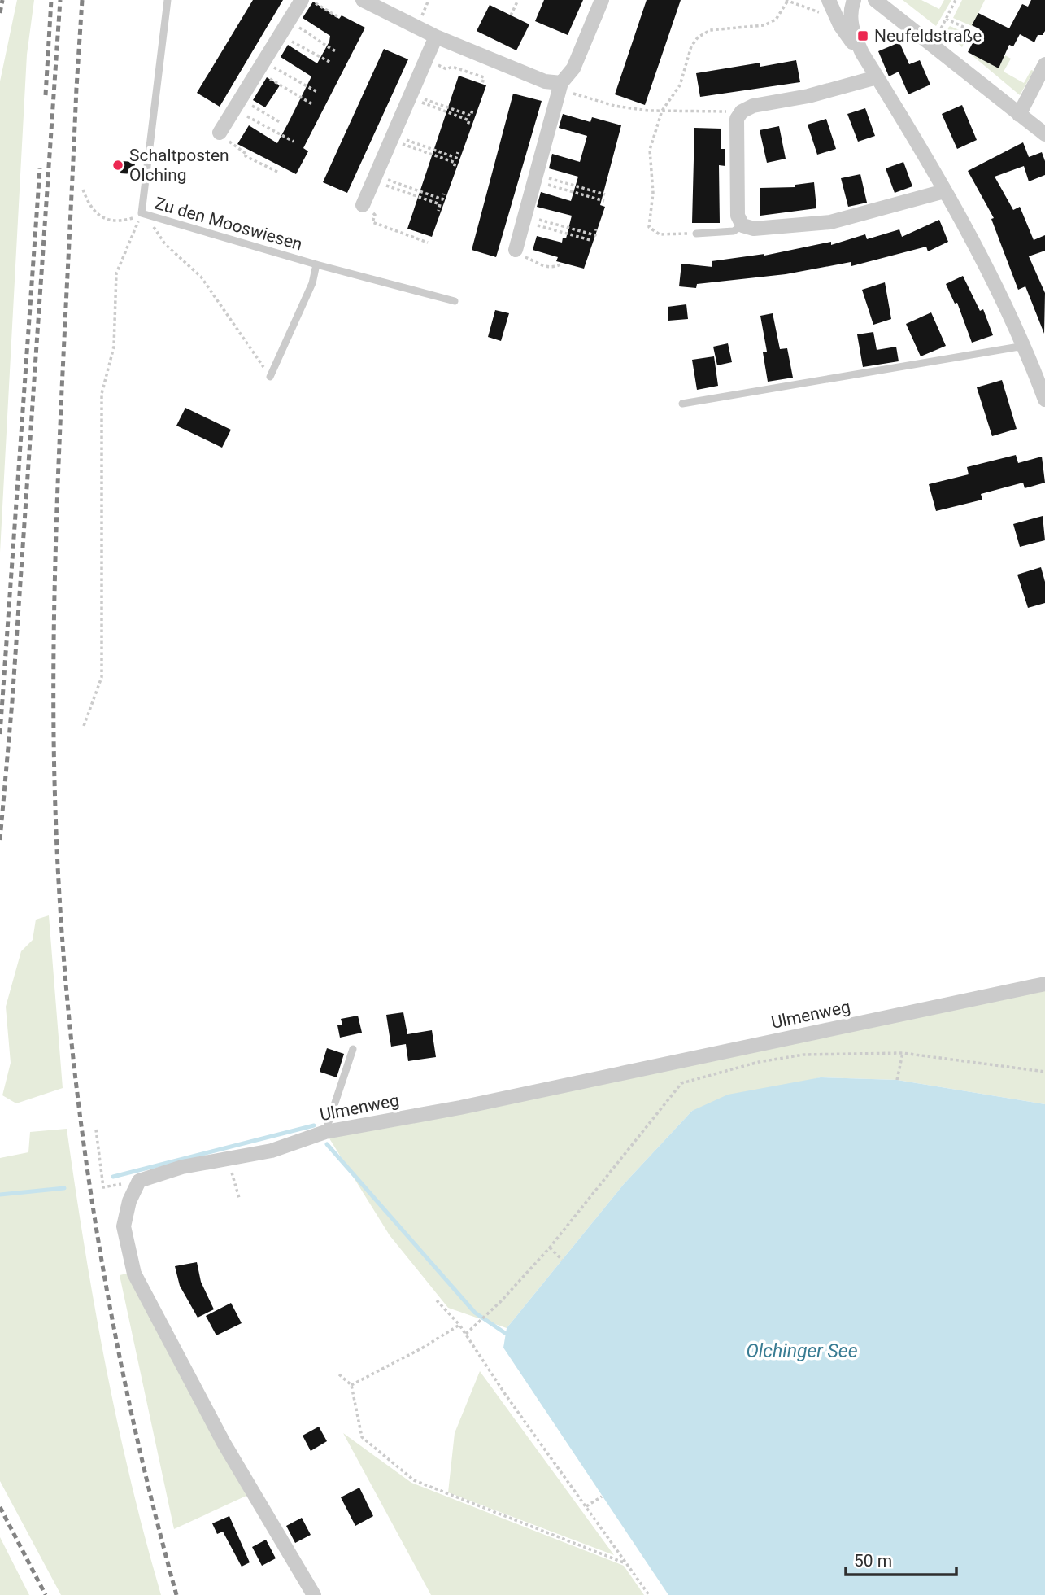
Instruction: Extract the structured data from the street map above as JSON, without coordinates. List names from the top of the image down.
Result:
{
  "streets": {
    "street": ["Ulmenweg"],
    "lane": ["Zu den Mooswiesen"]
  },
  "water": ["Olchinger See"],
  "places": {
    "transit": ["Neufeldstraße"],
    "other": ["Schaltposten Olching"]
  },
  "scale_bar": "50 m"
}
